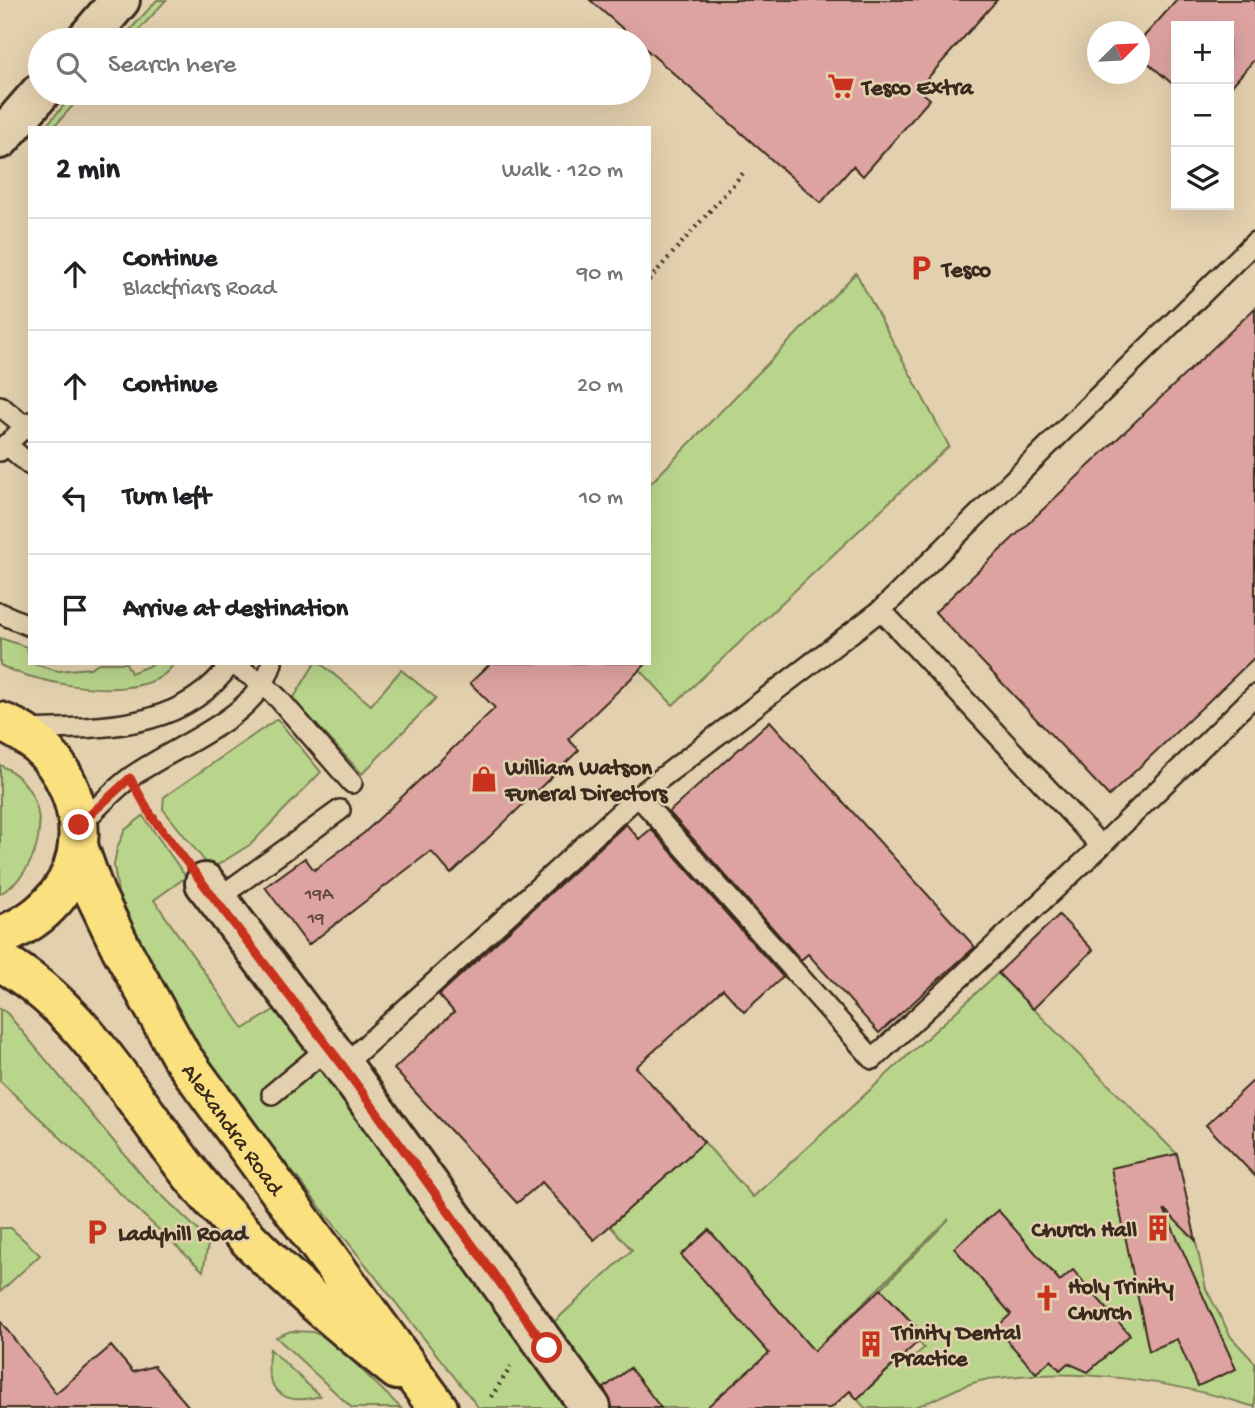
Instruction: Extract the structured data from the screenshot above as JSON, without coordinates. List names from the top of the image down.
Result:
{
  "streets": {
    "highway": ["Alexandra Road"]
  },
  "places": {
    "supermarket": ["Tesco Extra"],
    "parking": ["Tesco", "Ladyhill Road"],
    "shop": ["William Watson Funeral Directors"],
    "building": ["Church Hall", "Trinity Dental Practice"],
    "church": ["Holy Trinity Church"]
  },
  "house_numbers": ["19A", "19"],
  "north": "top right",
  "page": {
    "map_buttons": ["+", "−"],
    "search": "Search here",
    "heading": ["2 min", "Walk · 120 m"],
    "list": [
      ["Continue", "Blackfriars Road", "90 m"],
      ["Continue", "20 m"],
      ["Turn left", "10 m"],
      "Arrive at destination"
    ]
  }
}
